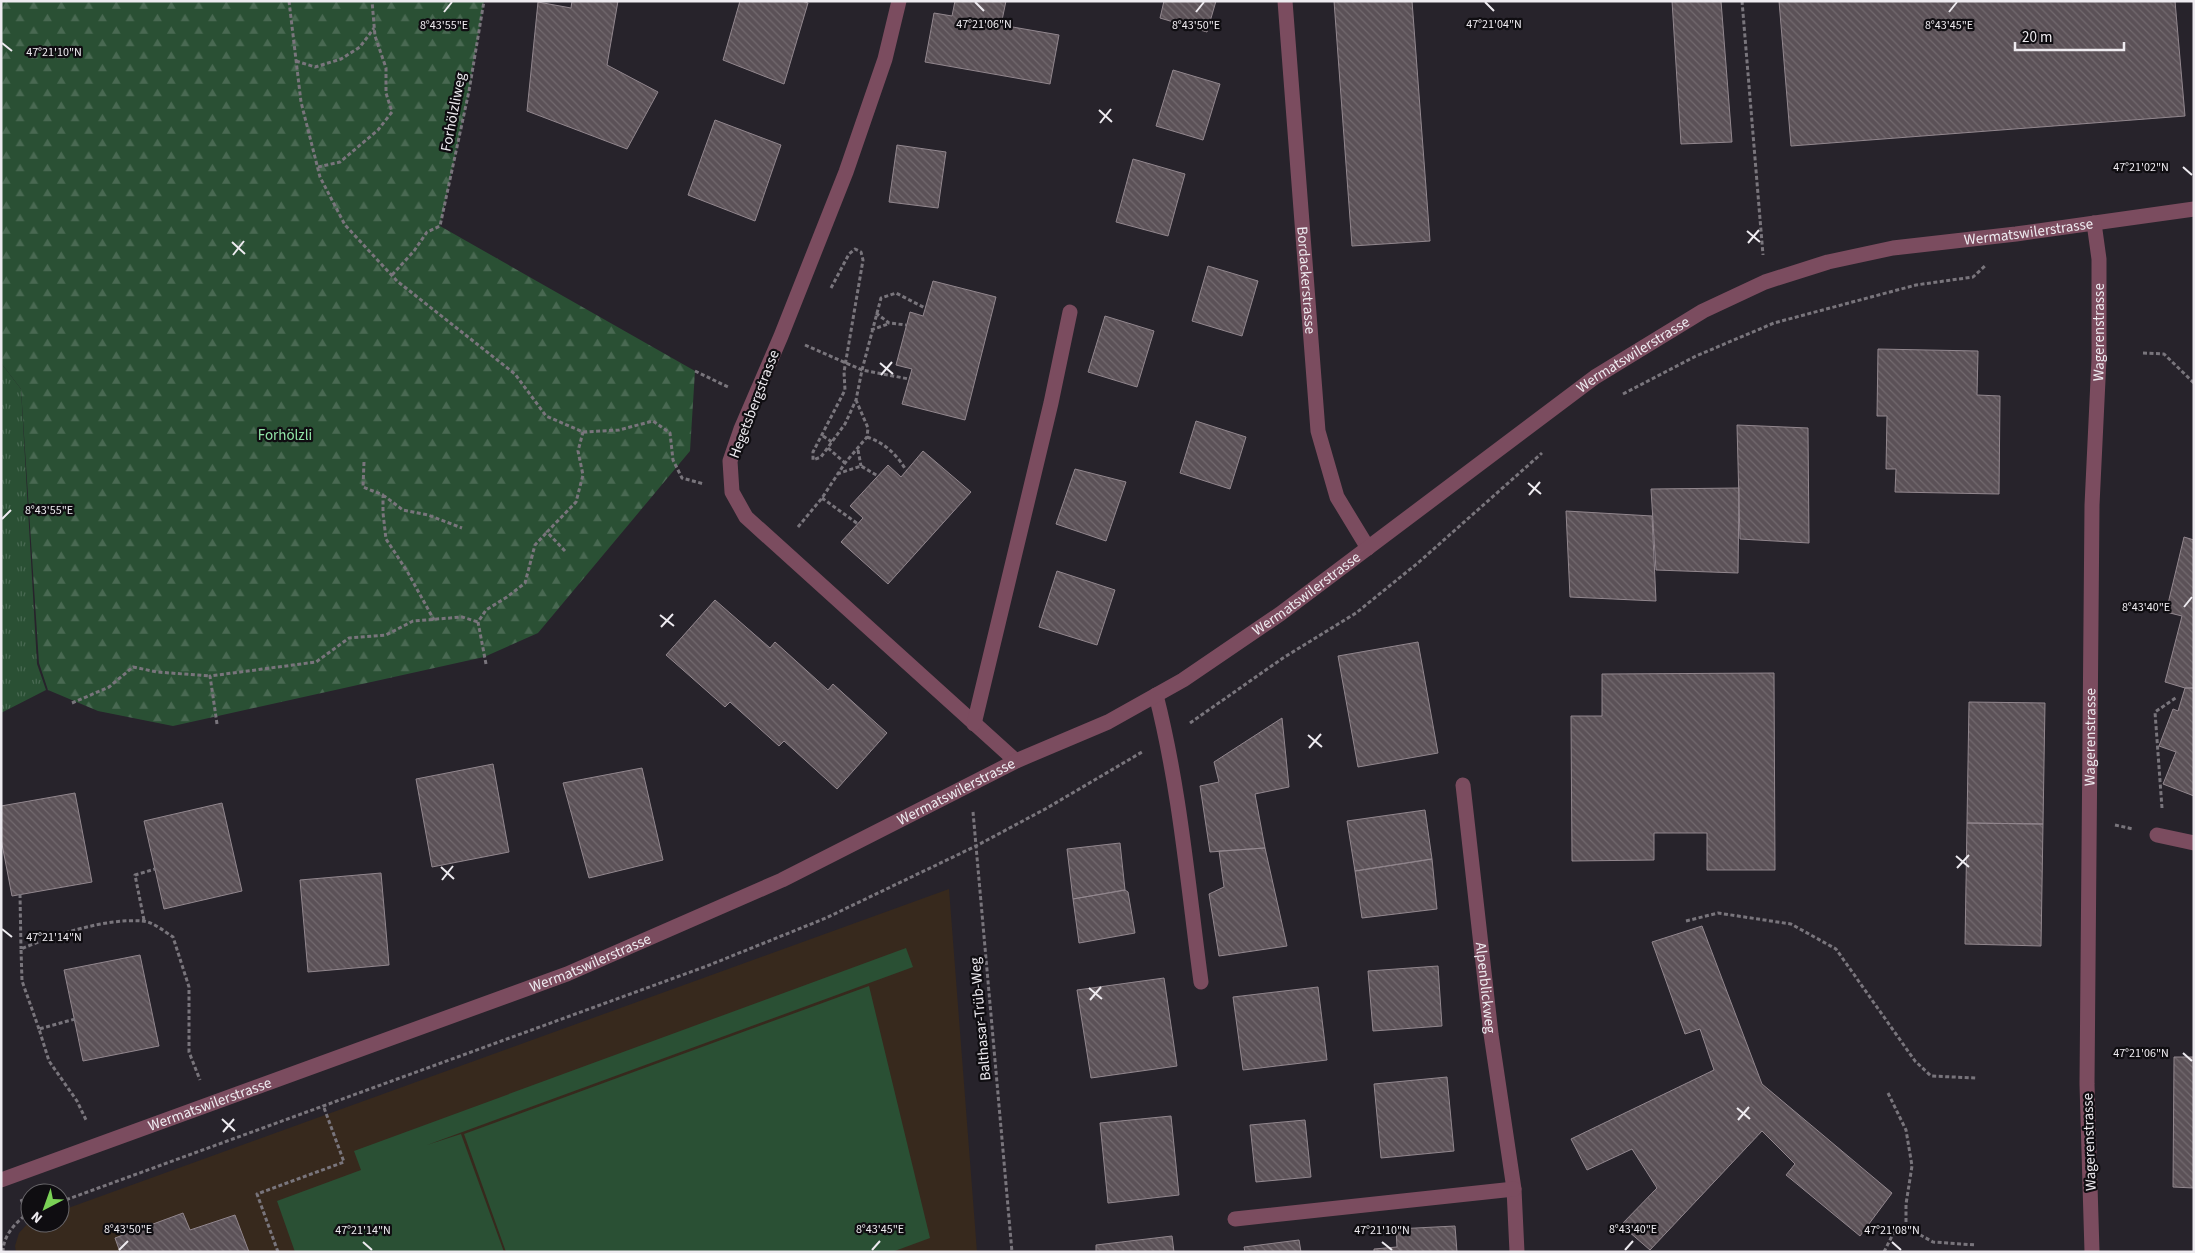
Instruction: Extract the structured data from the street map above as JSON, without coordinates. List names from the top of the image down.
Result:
{
  "streets": {
    "street": [
      "Wermatswilerstrasse",
      "Bordackerstrasse",
      "Wagerenstrasse",
      "Hegetsbergstrasse",
      "Alpenblickweg"
    ],
    "path": ["Forhölzliweg", "Balthasar-Trüb-Weg"]
  },
  "crossings": [
    ["Wermatswilerstrasse", "Bordackerstrasse"],
    ["Wermatswilerstrasse", "Wagerenstrasse"],
    ["Wermatswilerstrasse", "Hegetsbergstrasse"],
    ["Wermatswilerstrasse", "Balthasar-Trüb-Weg"]
  ],
  "parks": ["Forhölzli"],
  "scale_bar": "20 m",
  "north": "bottom left",
  "coordinates": [
    "47°21'06\"N",
    "47°21'04\"N",
    "8°43'55\"E",
    "8°43'50\"E",
    "8°43'45\"E",
    "47°21'10\"N",
    "47°21'02\"N",
    "8°43'40\"E",
    "47°21'14\"N",
    "47°21'08\"N"
  ]
}
